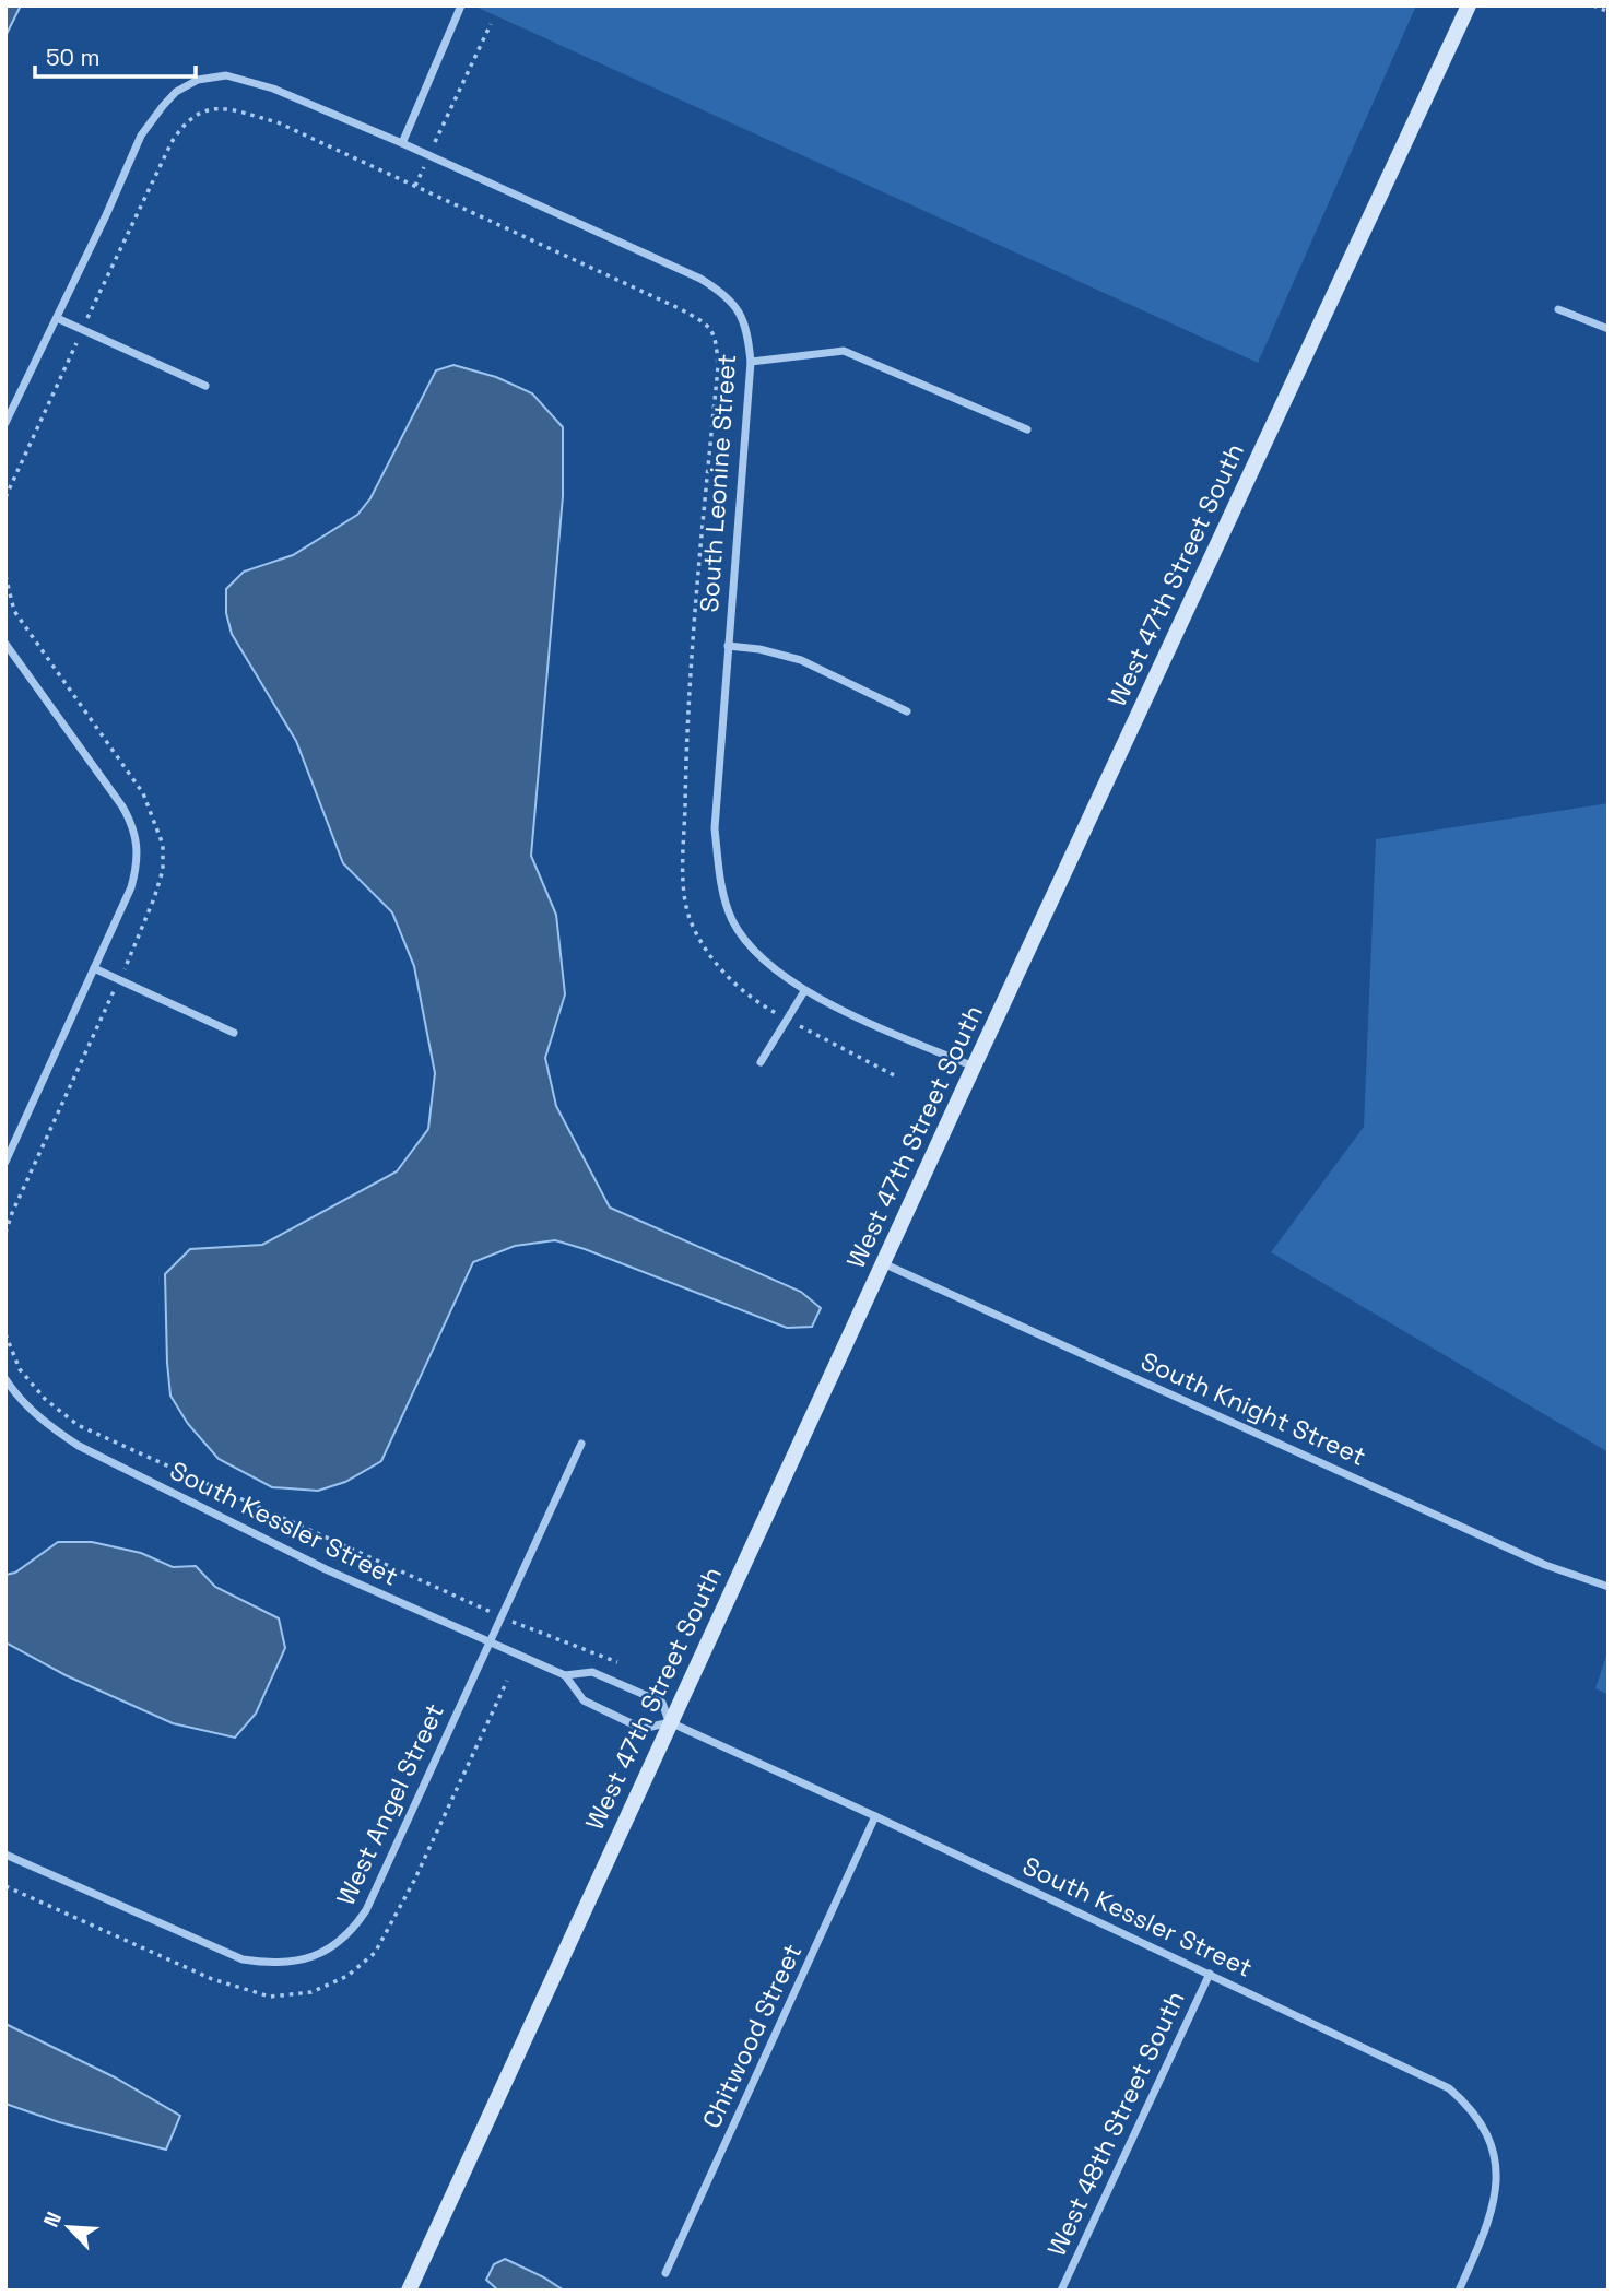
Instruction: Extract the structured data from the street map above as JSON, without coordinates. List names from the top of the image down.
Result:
{
  "streets": {
    "street": [
      "South Leonine Street",
      "West 47th Street South",
      "South Knight Street",
      "South Kessler Street",
      "West Angel Street",
      "Chitwood Street",
      "West 48th Street South"
    ]
  },
  "crossings": [
    ["South Leonine Street", "West 47th Street South"],
    ["West 47th Street South", "South Knight Street"],
    ["West 47th Street South", "South Kessler Street"],
    ["South Kessler Street", "West Angel Street"],
    ["South Kessler Street", "Chitwood Street"],
    ["South Kessler Street", "West 48th Street South"]
  ],
  "scale_bar": "50 m",
  "north": "top left"
}
